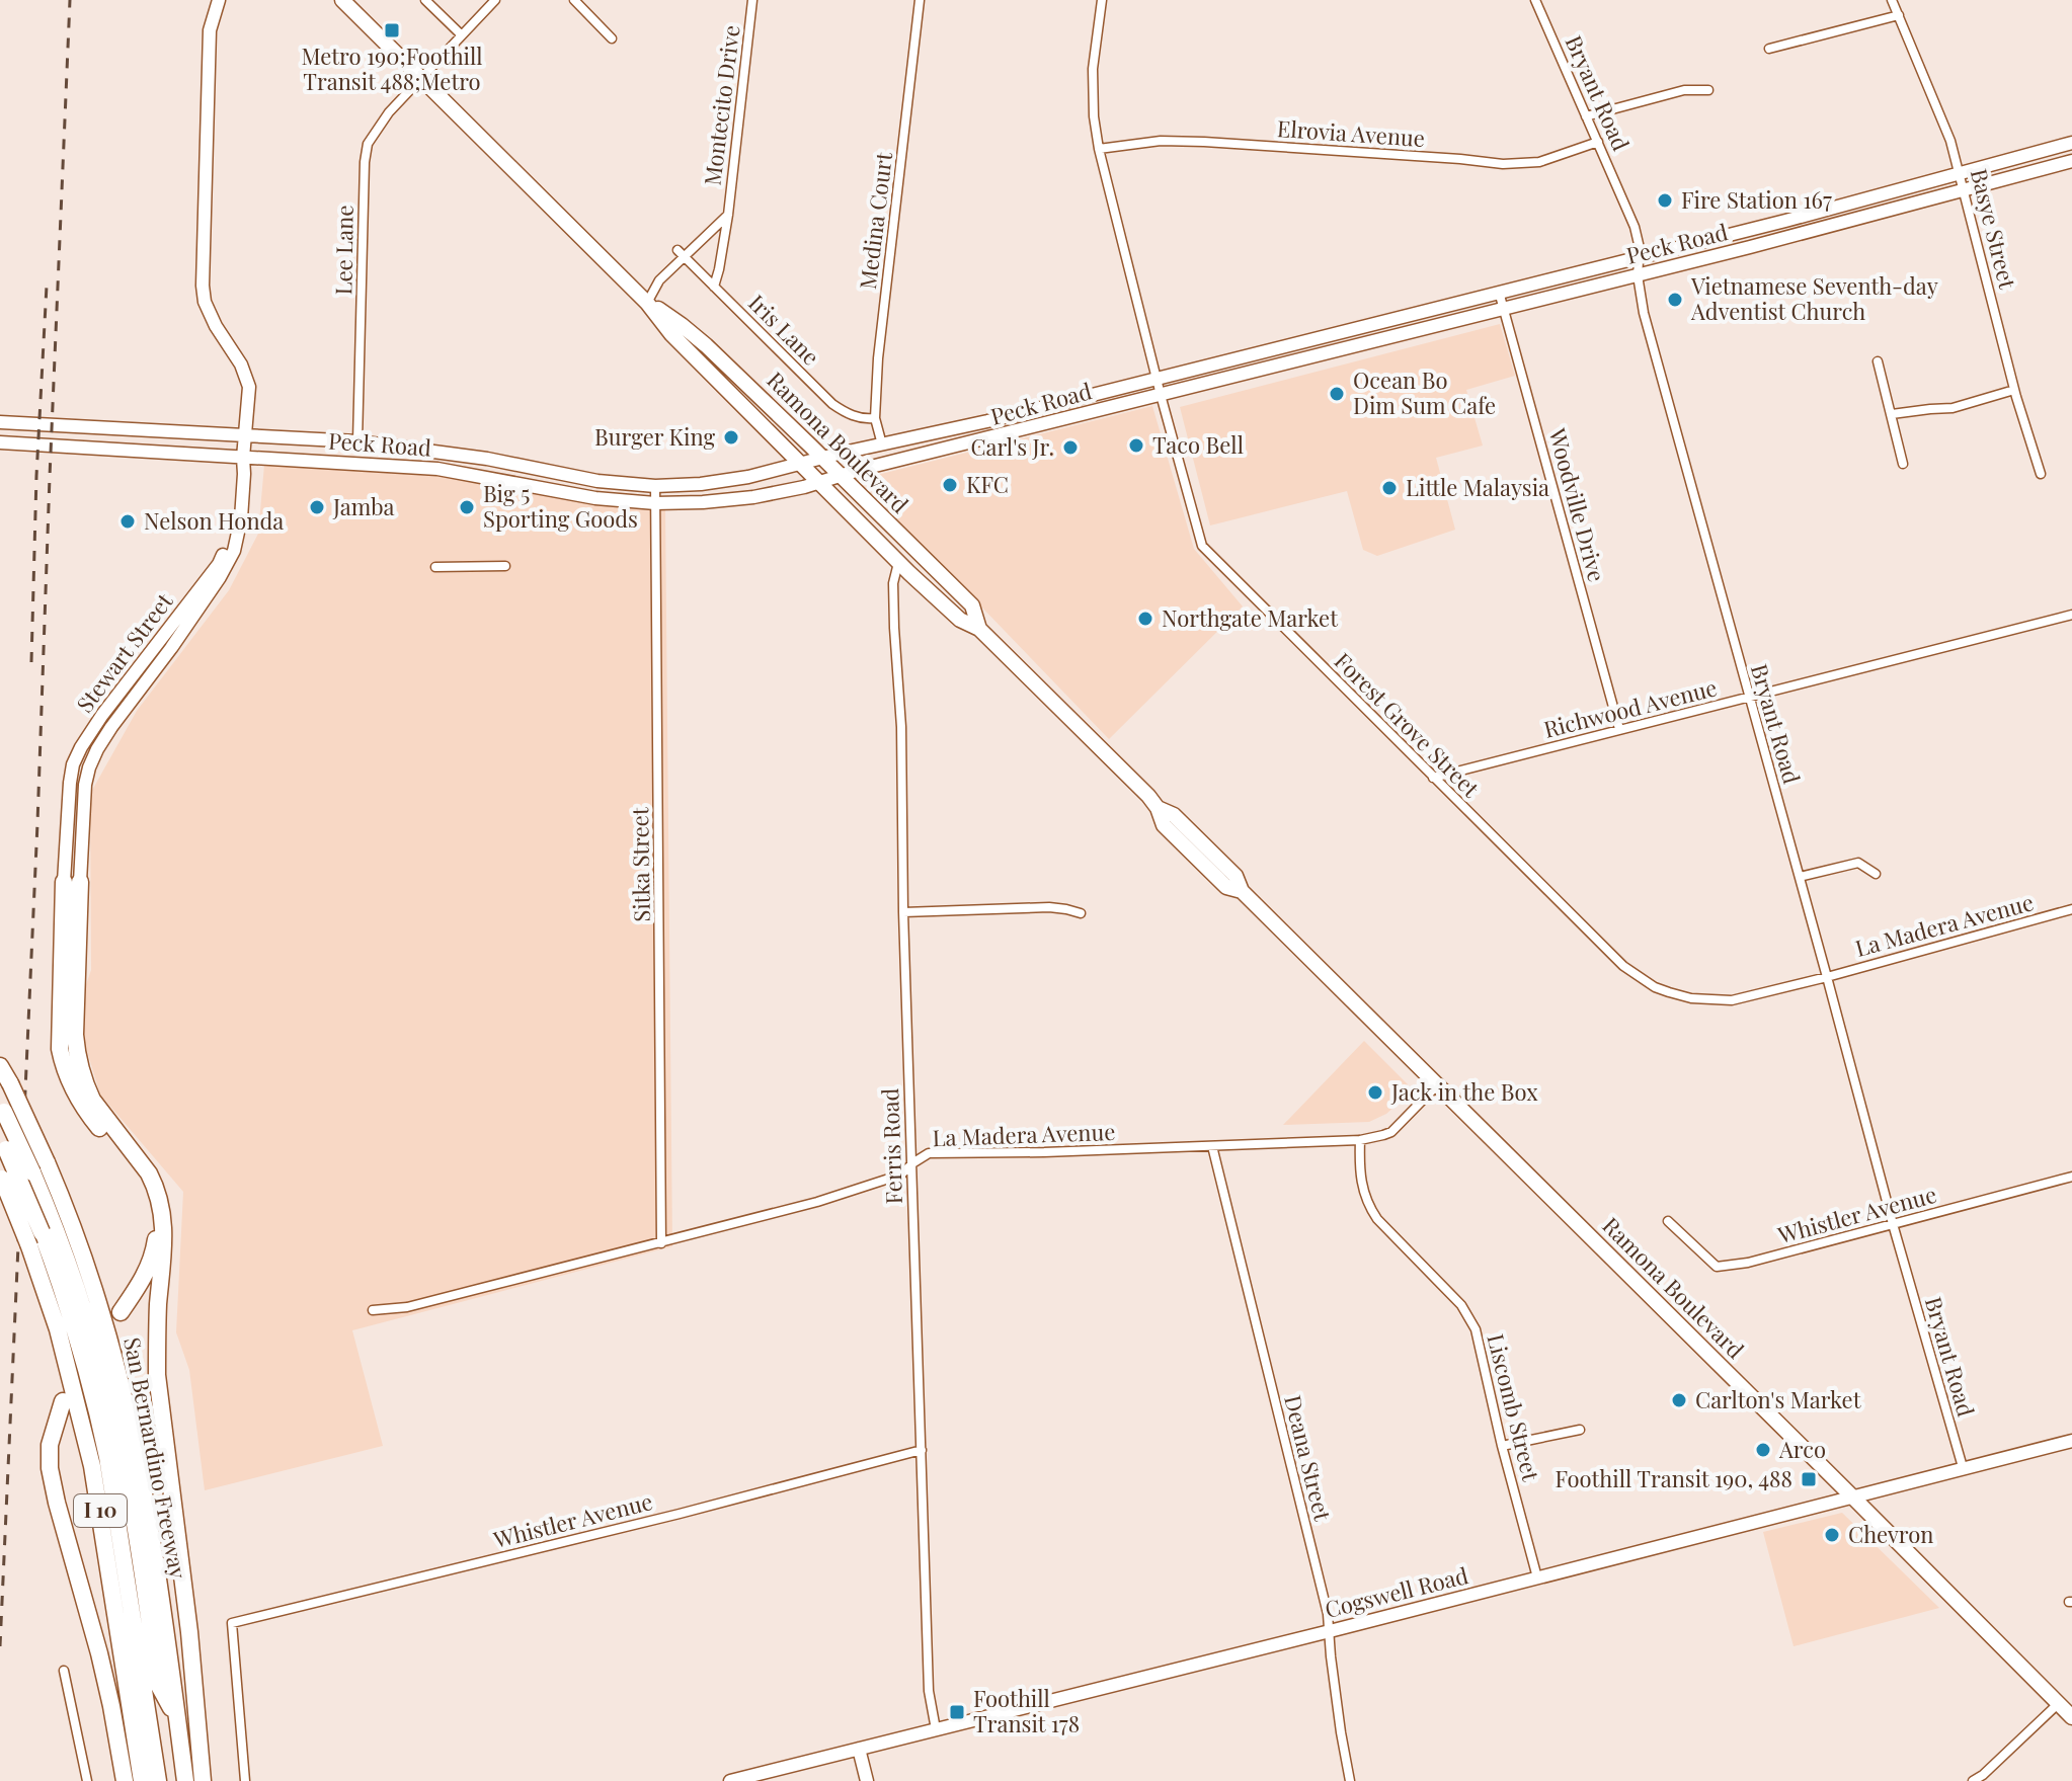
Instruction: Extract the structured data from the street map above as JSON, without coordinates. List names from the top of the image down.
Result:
{
  "streets": {
    "highway": ["San Bernardino Freeway", "I 10"],
    "main road": [
      "Peck Road",
      "Ramona Boulevard",
      "Stewart Street",
      "Cogswell Road"
    ],
    "street": [
      "Bryant Road",
      "Montecito Drive",
      "Elrovia Avenue",
      "Medina Court",
      "Basye Street",
      "Lee Lane",
      "Iris Lane",
      "Woodville Drive",
      "Richwood Avenue",
      "Forest Grove Street",
      "Sitka Street",
      "La Madera Avenue",
      "Ferris Road",
      "Whistler Avenue",
      "Liscomb Street",
      "Deana Street"
    ]
  },
  "crossings": [
    ["Bryant Road", "Elrovia Avenue"],
    ["Bryant Road", "Peck Road"],
    ["Bryant Road", "Richwood Avenue"],
    ["Bryant Road", "Forest Grove Street"],
    ["Bryant Road", "La Madera Avenue"],
    ["Bryant Road", "Whistler Avenue"],
    ["Bryant Road", "Cogswell Road"],
    ["Montecito Drive", "Iris Lane"],
    ["Montecito Drive", "Ramona Boulevard"],
    ["Elrovia Avenue", "Forest Grove Street"],
    ["Medina Court", "Peck Road"],
    ["Medina Court", "Iris Lane"],
    ["Basye Street", "Peck Road"],
    ["Peck Road", "Lee Lane"],
    ["Peck Road", "Ramona Boulevard"],
    ["Peck Road", "Woodville Drive"],
    ["Peck Road", "Stewart Street"],
    ["Peck Road", "Forest Grove Street"],
    ["Peck Road", "Sitka Street"],
    ["Lee Lane", "Ramona Boulevard"],
    ["Ramona Boulevard", "La Madera Avenue"],
    ["Ramona Boulevard", "Ferris Road"],
    ["Ramona Boulevard", "Cogswell Road"],
    ["Woodville Drive", "Richwood Avenue"],
    ["Richwood Avenue", "Forest Grove Street"],
    ["Forest Grove Street", "La Madera Avenue"],
    ["Sitka Street", "La Madera Avenue"],
    ["La Madera Avenue", "Ferris Road"],
    ["La Madera Avenue", "Liscomb Street"],
    ["La Madera Avenue", "Deana Street"],
    ["Ferris Road", "Whistler Avenue"],
    ["Ferris Road", "Cogswell Road"],
    ["Liscomb Street", "Cogswell Road"],
    ["Deana Street", "Cogswell Road"]
  ],
  "places": {
    "transit": ["Metro 190;Foothill Transit 488;Metro", "Foothill Transit 190, 488", "Foothill Transit 178"],
    "other": [
      "Fire Station 167",
      "Vietnamese Seventh-day Adventist Church",
      "Ocean Bo Dim Sum Cafe",
      "Burger King",
      "Taco Bell",
      "Carl's Jr.",
      "KFC",
      "Little Malaysia",
      "Jamba",
      "Big 5 Sporting Goods",
      "Nelson Honda",
      "Northgate Market",
      "Jack in the Box",
      "Carlton's Market",
      "Arco",
      "Chevron"
    ]
  }
}
